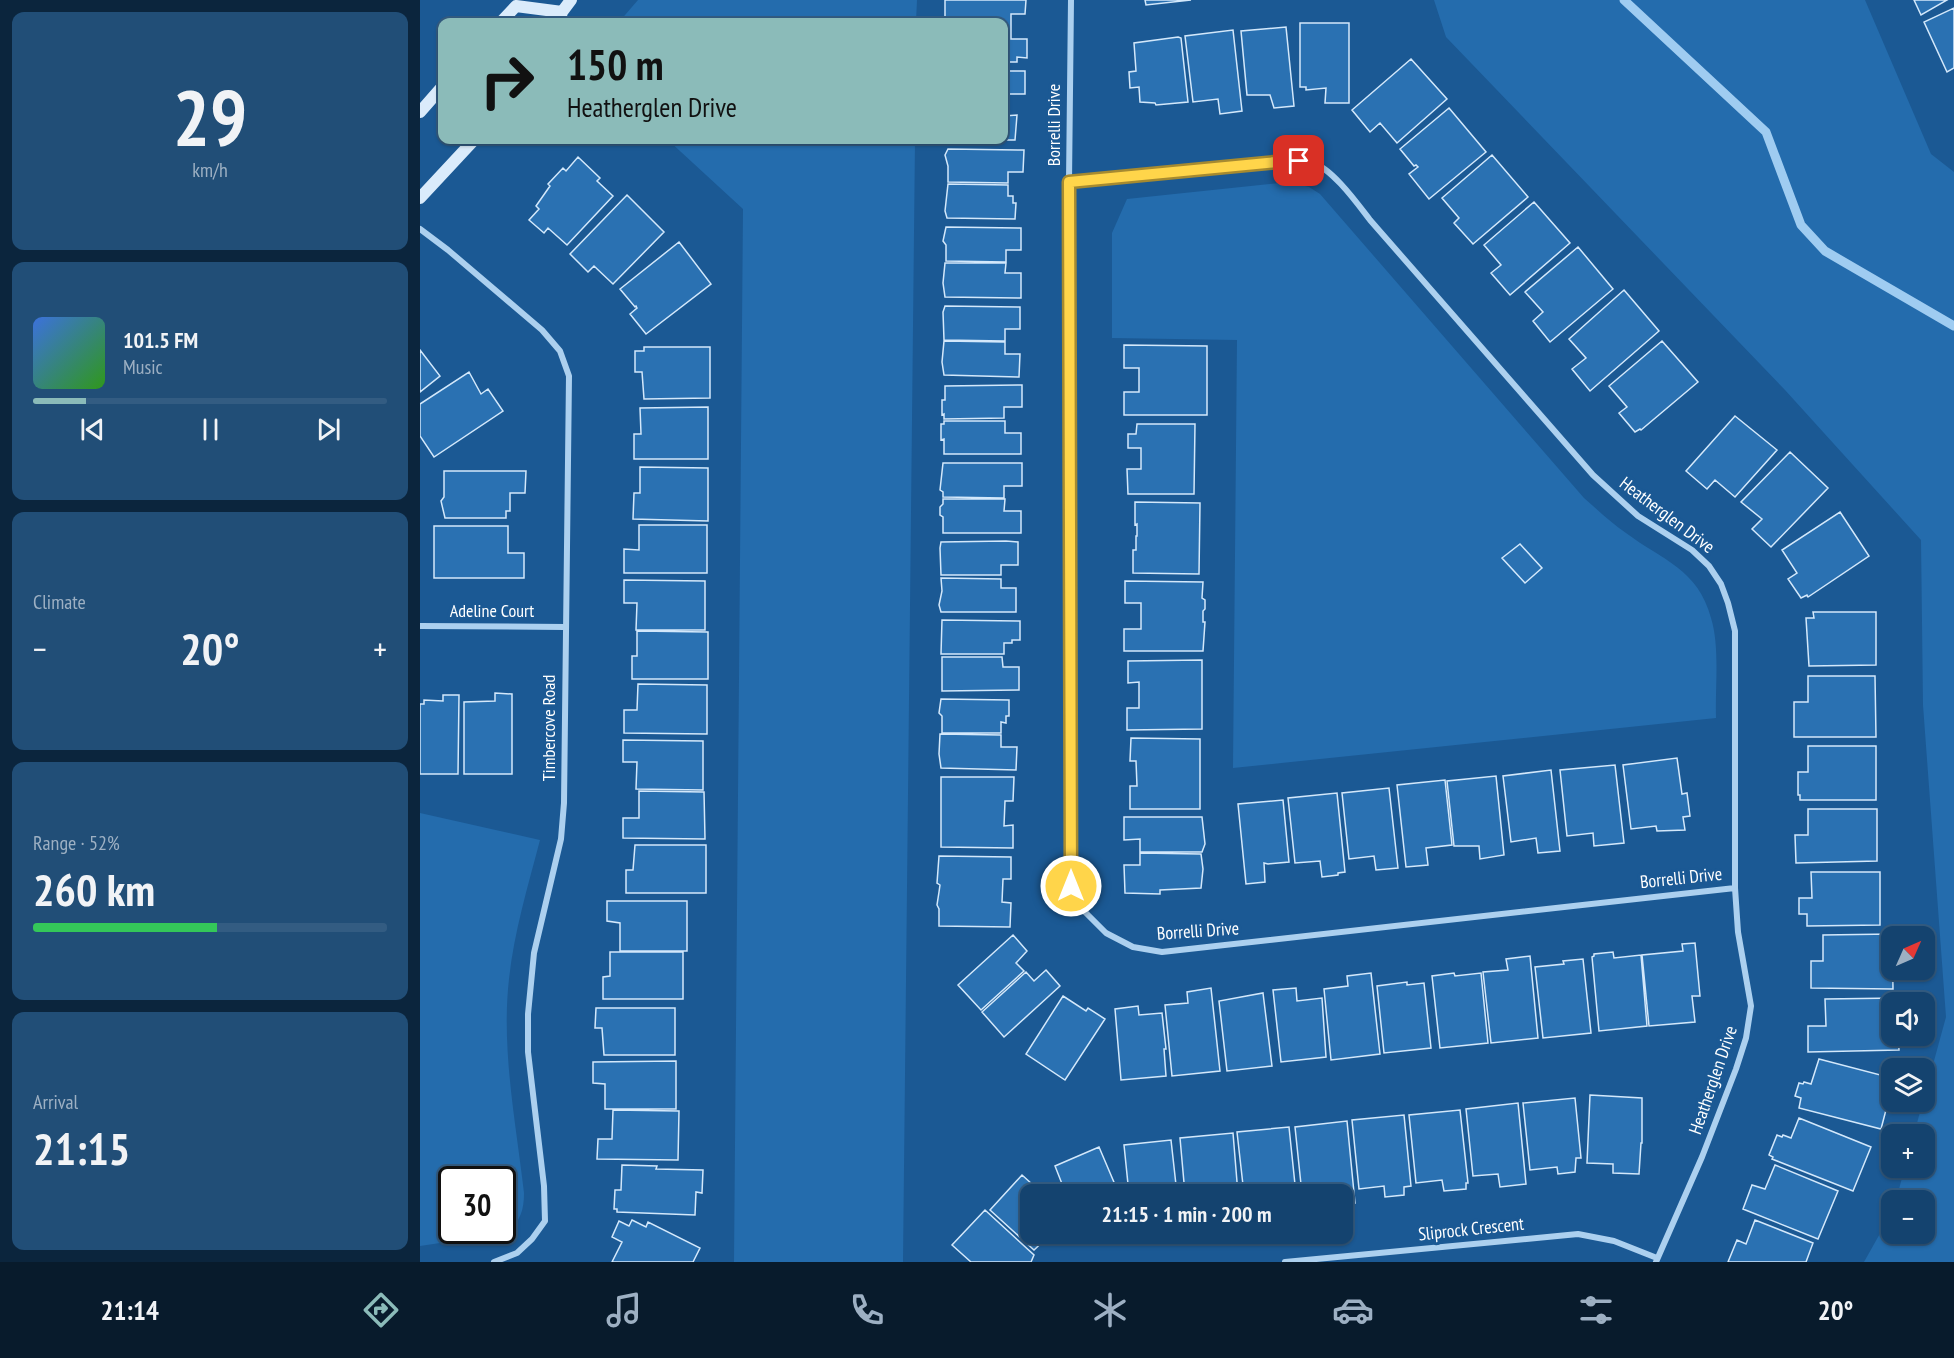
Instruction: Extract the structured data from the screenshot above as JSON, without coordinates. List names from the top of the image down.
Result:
{
  "streets": {
    "street": [
      "Borrelli Drive",
      "Heatherglen Drive",
      "Adeline Court",
      "Timbercove Road",
      "Sliprock Crescent"
    ]
  },
  "crossings": [
    ["Borrelli Drive", "Heatherglen Drive"],
    ["Heatherglen Drive", "Sliprock Crescent"],
    ["Adeline Court", "Timbercove Road"]
  ],
  "north": "top right",
  "page": {
    "tile": [
      ["29", "km/h"],
      "Climate",
      ["Range · 52%", "260 km"],
      ["Arrival", "21:15"]
    ],
    "turn": ["150 m", "Heatherglen Drive"],
    "song": ["101.5 FM", "Music"],
    "heat": ["−", "20°", "+"],
    "map_buttons": ["+", "−"],
    "limit": "30",
    "trip": "21:15 · 1 min · 200 m",
    "tabs": ["21:14", "20°"]
  }
}
